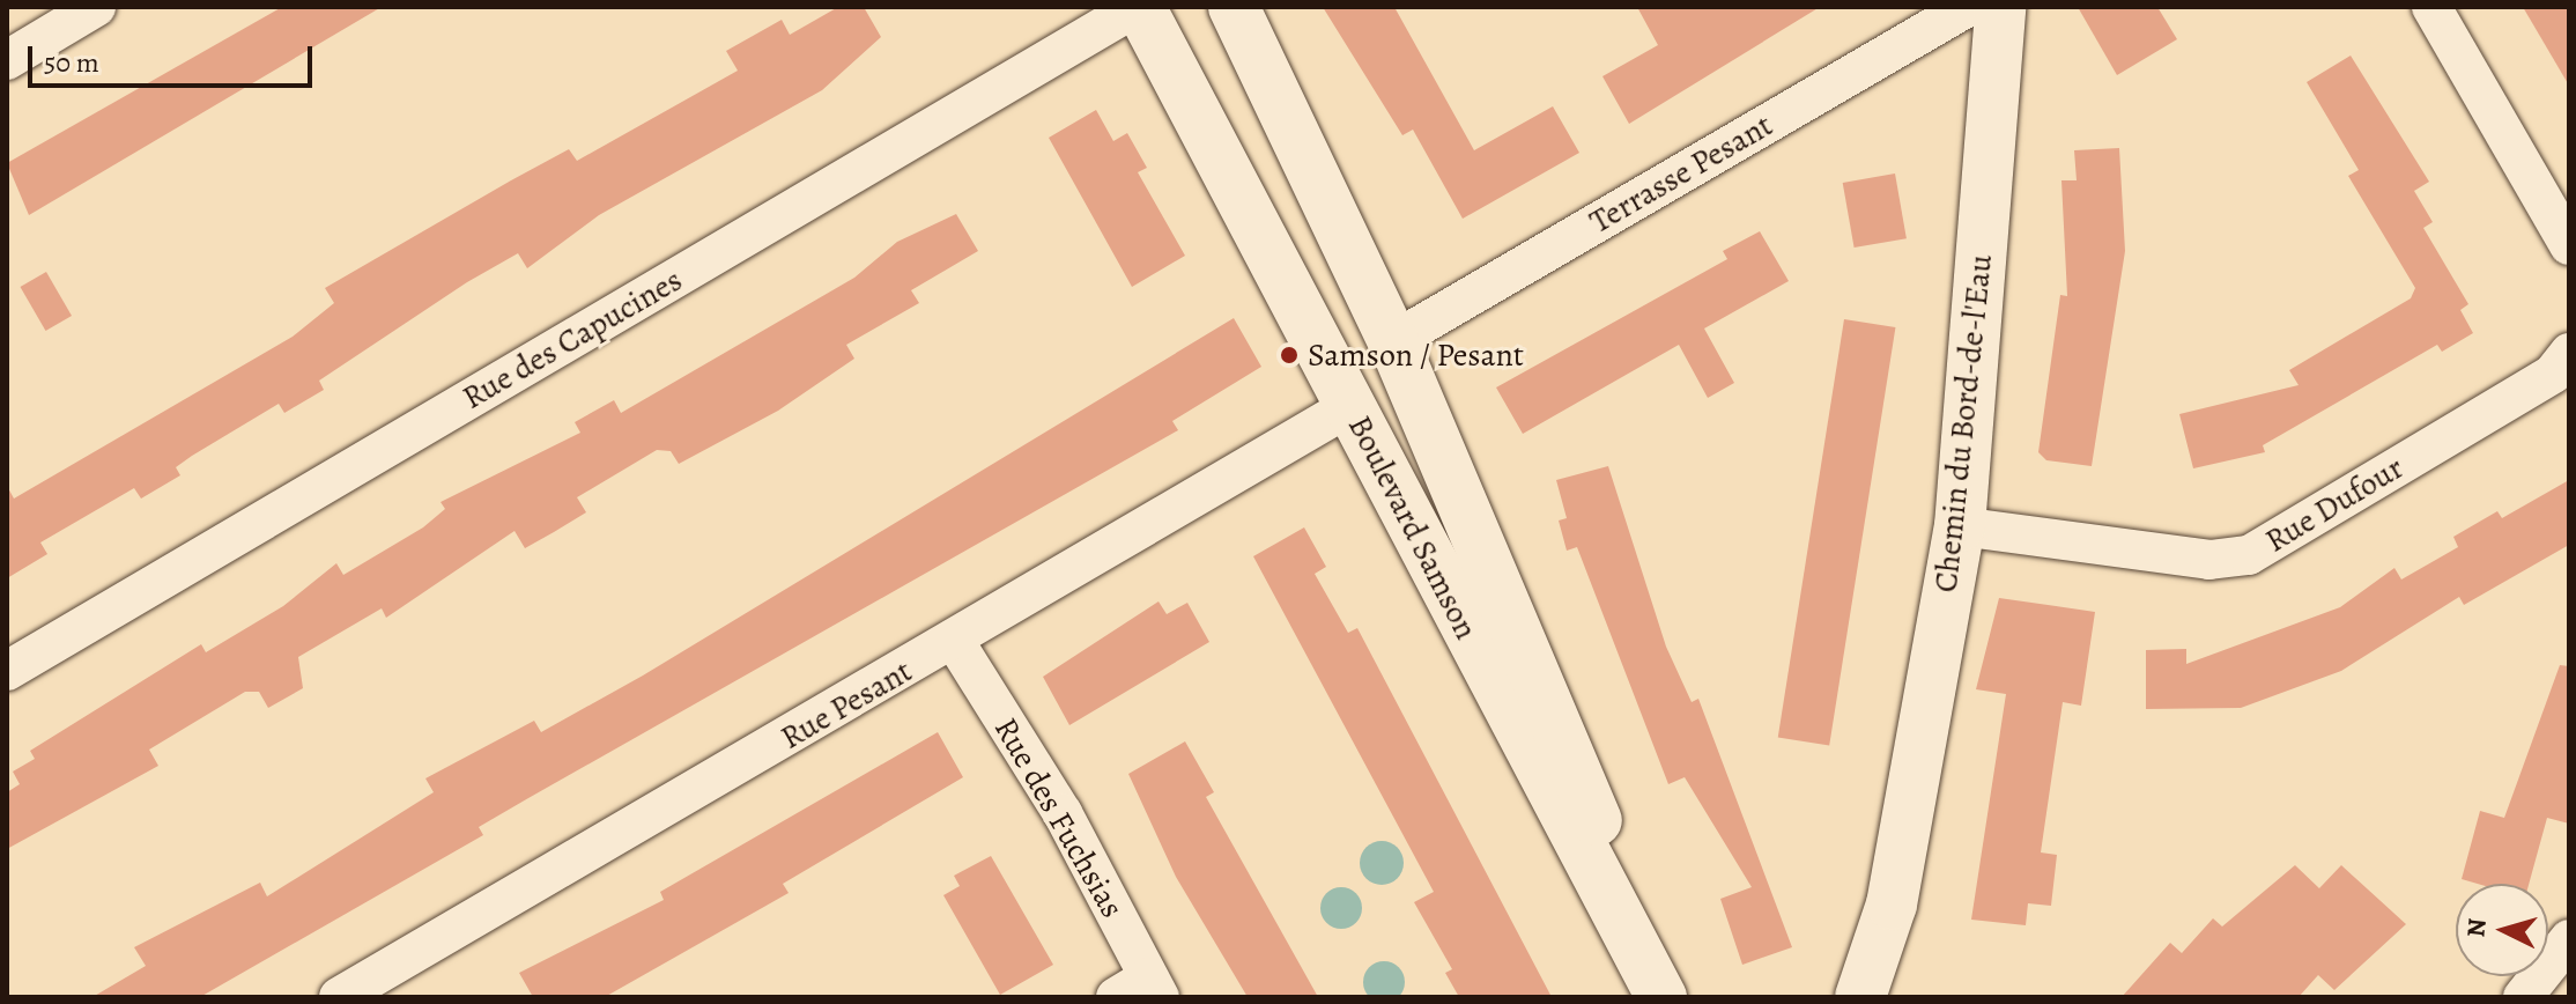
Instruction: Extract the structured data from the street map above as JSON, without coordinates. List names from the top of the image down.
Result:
{
  "streets": {
    "street": [
      "Terrasse Pesant",
      "Rue des Capucines",
      "Chemin du Bord-de-l'Eau",
      "Rue Dufour",
      "Boulevard Samson",
      "Rue Pesant",
      "Rue des Fuchsias"
    ]
  },
  "crossings": [
    ["Terrasse Pesant", "Boulevard Samson"],
    ["Rue des Capucines", "Boulevard Samson"],
    ["Chemin du Bord-de-l'Eau", "Rue Dufour"],
    ["Boulevard Samson", "Rue Pesant"],
    ["Rue Pesant", "Rue des Fuchsias"]
  ],
  "places": ["Samson / Pesant"],
  "scale_bar": "50 m",
  "north": "left"
}
